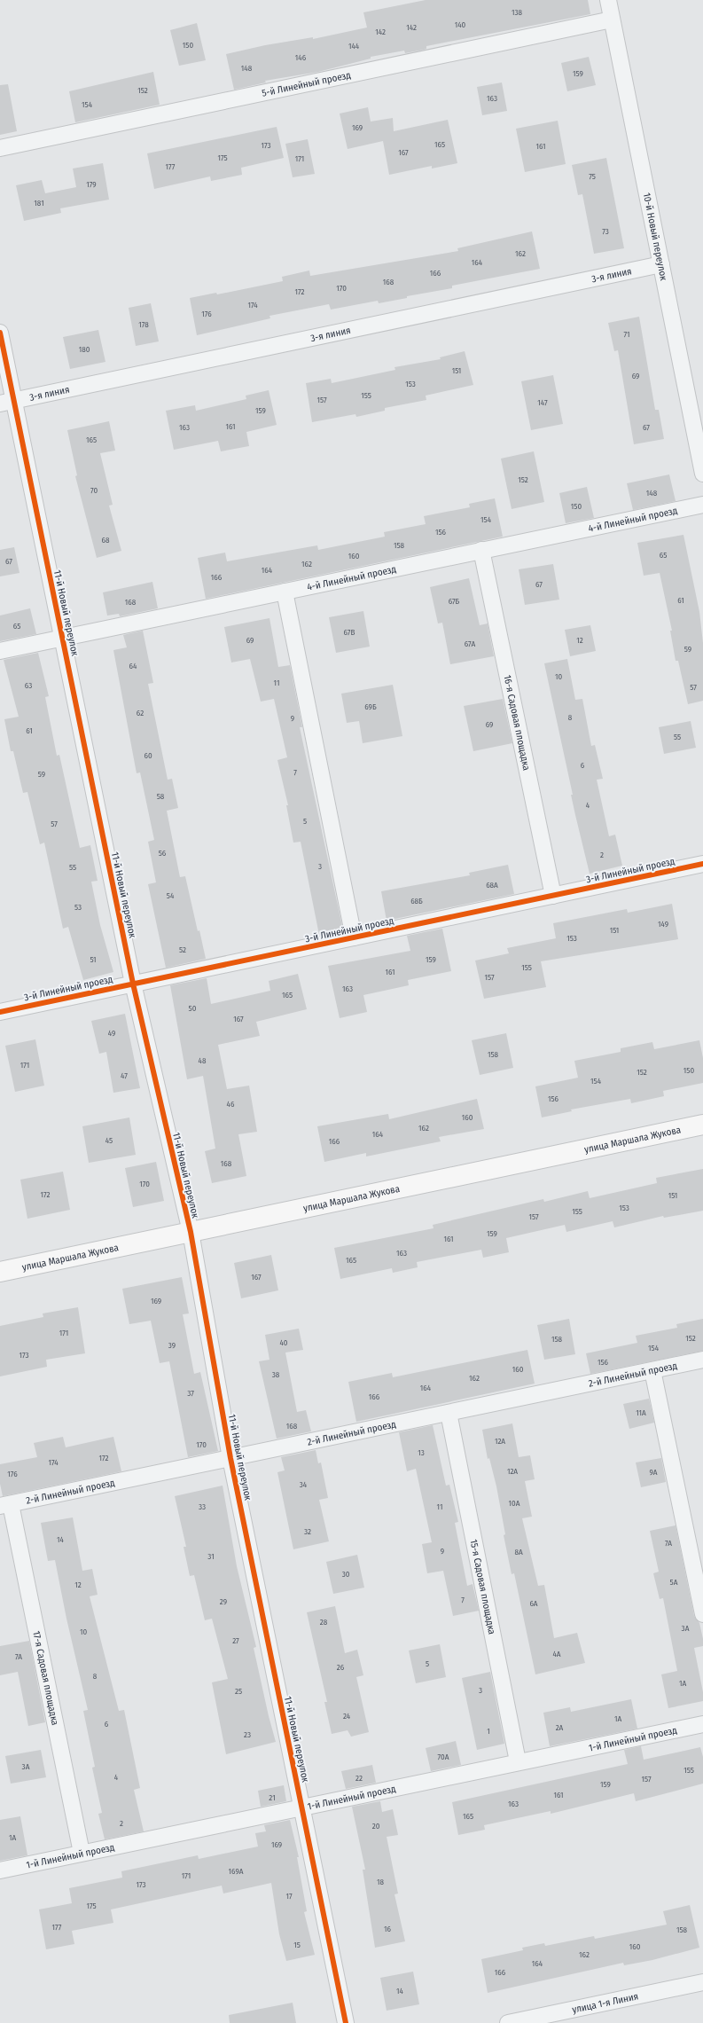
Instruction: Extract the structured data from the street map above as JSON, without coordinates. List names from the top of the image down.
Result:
{
  "streets": {
    "main road": ["улица Маршала Жукова"],
    "street": [
      "5-й Линейный проезд",
      "10-й Новый переулок",
      "3-я линия",
      "4-й Линейный проезд",
      "11-й Новый переулок",
      "16-я Садовая площадка",
      "3-й Линейный проезд",
      "2-й Линейный проезд",
      "15-я Садовая площадка",
      "17-я Садовая площадка",
      "1-й Линейный проезд",
      "улица 1-я Линия"
    ]
  },
  "crossings": [
    ["5-й Линейный проезд", "10-й Новый переулок"],
    ["10-й Новый переулок", "3-я линия"],
    ["3-я линия", "11-й Новый переулок"],
    ["4-й Линейный проезд", "11-й Новый переулок"],
    ["4-й Линейный проезд", "16-я Садовая площадка"],
    ["11-й Новый переулок", "3-й Линейный проезд"],
    ["11-й Новый переулок", "улица Маршала Жукова"],
    ["11-й Новый переулок", "2-й Линейный проезд"],
    ["11-й Новый переулок", "1-й Линейный проезд"],
    ["16-я Садовая площадка", "3-й Линейный проезд"],
    ["2-й Линейный проезд", "15-я Садовая площадка"],
    ["2-й Линейный проезд", "17-я Садовая площадка"],
    ["15-я Садовая площадка", "1-й Линейный проезд"],
    ["17-я Садовая площадка", "1-й Линейный проезд"]
  ],
  "house_numbers": [
    "138",
    "140",
    "142",
    "142",
    "150",
    "144",
    "146",
    "148",
    "159",
    "152",
    "163",
    "154",
    "169",
    "165",
    "173",
    "161",
    "167",
    "175",
    "171",
    "177",
    "75",
    "179",
    "181",
    "73",
    "162",
    "164",
    "166",
    "168",
    "170",
    "172",
    "174",
    "176",
    "178",
    "71",
    "180",
    "151",
    "69",
    "153",
    "155",
    "157",
    "147",
    "159",
    "161",
    "163",
    "67",
    "165",
    "152",
    "70",
    "148",
    "150",
    "154",
    "156",
    "68",
    "158",
    "65",
    "160",
    "67",
    "162",
    "164",
    "166",
    "67",
    "61",
    "67Б",
    "168",
    "65",
    "67В",
    "69",
    "12",
    "67А",
    "59",
    "64",
    "10",
    "11",
    "63",
    "57",
    "69Б",
    "62",
    "8",
    "9",
    "69",
    "61",
    "55",
    "60",
    "6",
    "7",
    "59",
    "58",
    "4",
    "5",
    "57",
    "56",
    "2",
    "3",
    "55",
    "68А",
    "54",
    "68Б",
    "53",
    "149",
    "151",
    "153",
    "52",
    "51",
    "159",
    "155",
    "161",
    "157",
    "163",
    "165",
    "50",
    "167",
    "49",
    "158",
    "48",
    "171",
    "150",
    "152",
    "47",
    "154",
    "156",
    "46",
    "160",
    "162",
    "164",
    "45",
    "166",
    "168",
    "170",
    "172",
    "151",
    "153",
    "155",
    "157",
    "159",
    "161",
    "163",
    "165",
    "167",
    "169",
    "171",
    "152",
    "158",
    "40",
    "39",
    "154",
    "173",
    "156",
    "160",
    "38",
    "162",
    "164",
    "37",
    "166",
    "11А",
    "168",
    "12А",
    "170",
    "13",
    "172",
    "174",
    "12А",
    "9А",
    "176",
    "34",
    "10А",
    "33",
    "11",
    "32",
    "14",
    "7А",
    "9",
    "8А",
    "31",
    "30",
    "5А",
    "12",
    "7",
    "29",
    "6А",
    "28",
    "3А",
    "10",
    "27",
    "4А",
    "7А",
    "5",
    "26",
    "8",
    "1А",
    "3",
    "25",
    "24",
    "1А",
    "6",
    "2А",
    "1",
    "23",
    "70А",
    "3А",
    "155",
    "4",
    "22",
    "157",
    "159",
    "161",
    "21",
    "163",
    "165",
    "2",
    "20",
    "1А",
    "169",
    "169А",
    "171",
    "18",
    "173",
    "17",
    "175",
    "177",
    "16",
    "158",
    "15",
    "160",
    "162",
    "164",
    "166",
    "14"
  ]
}
